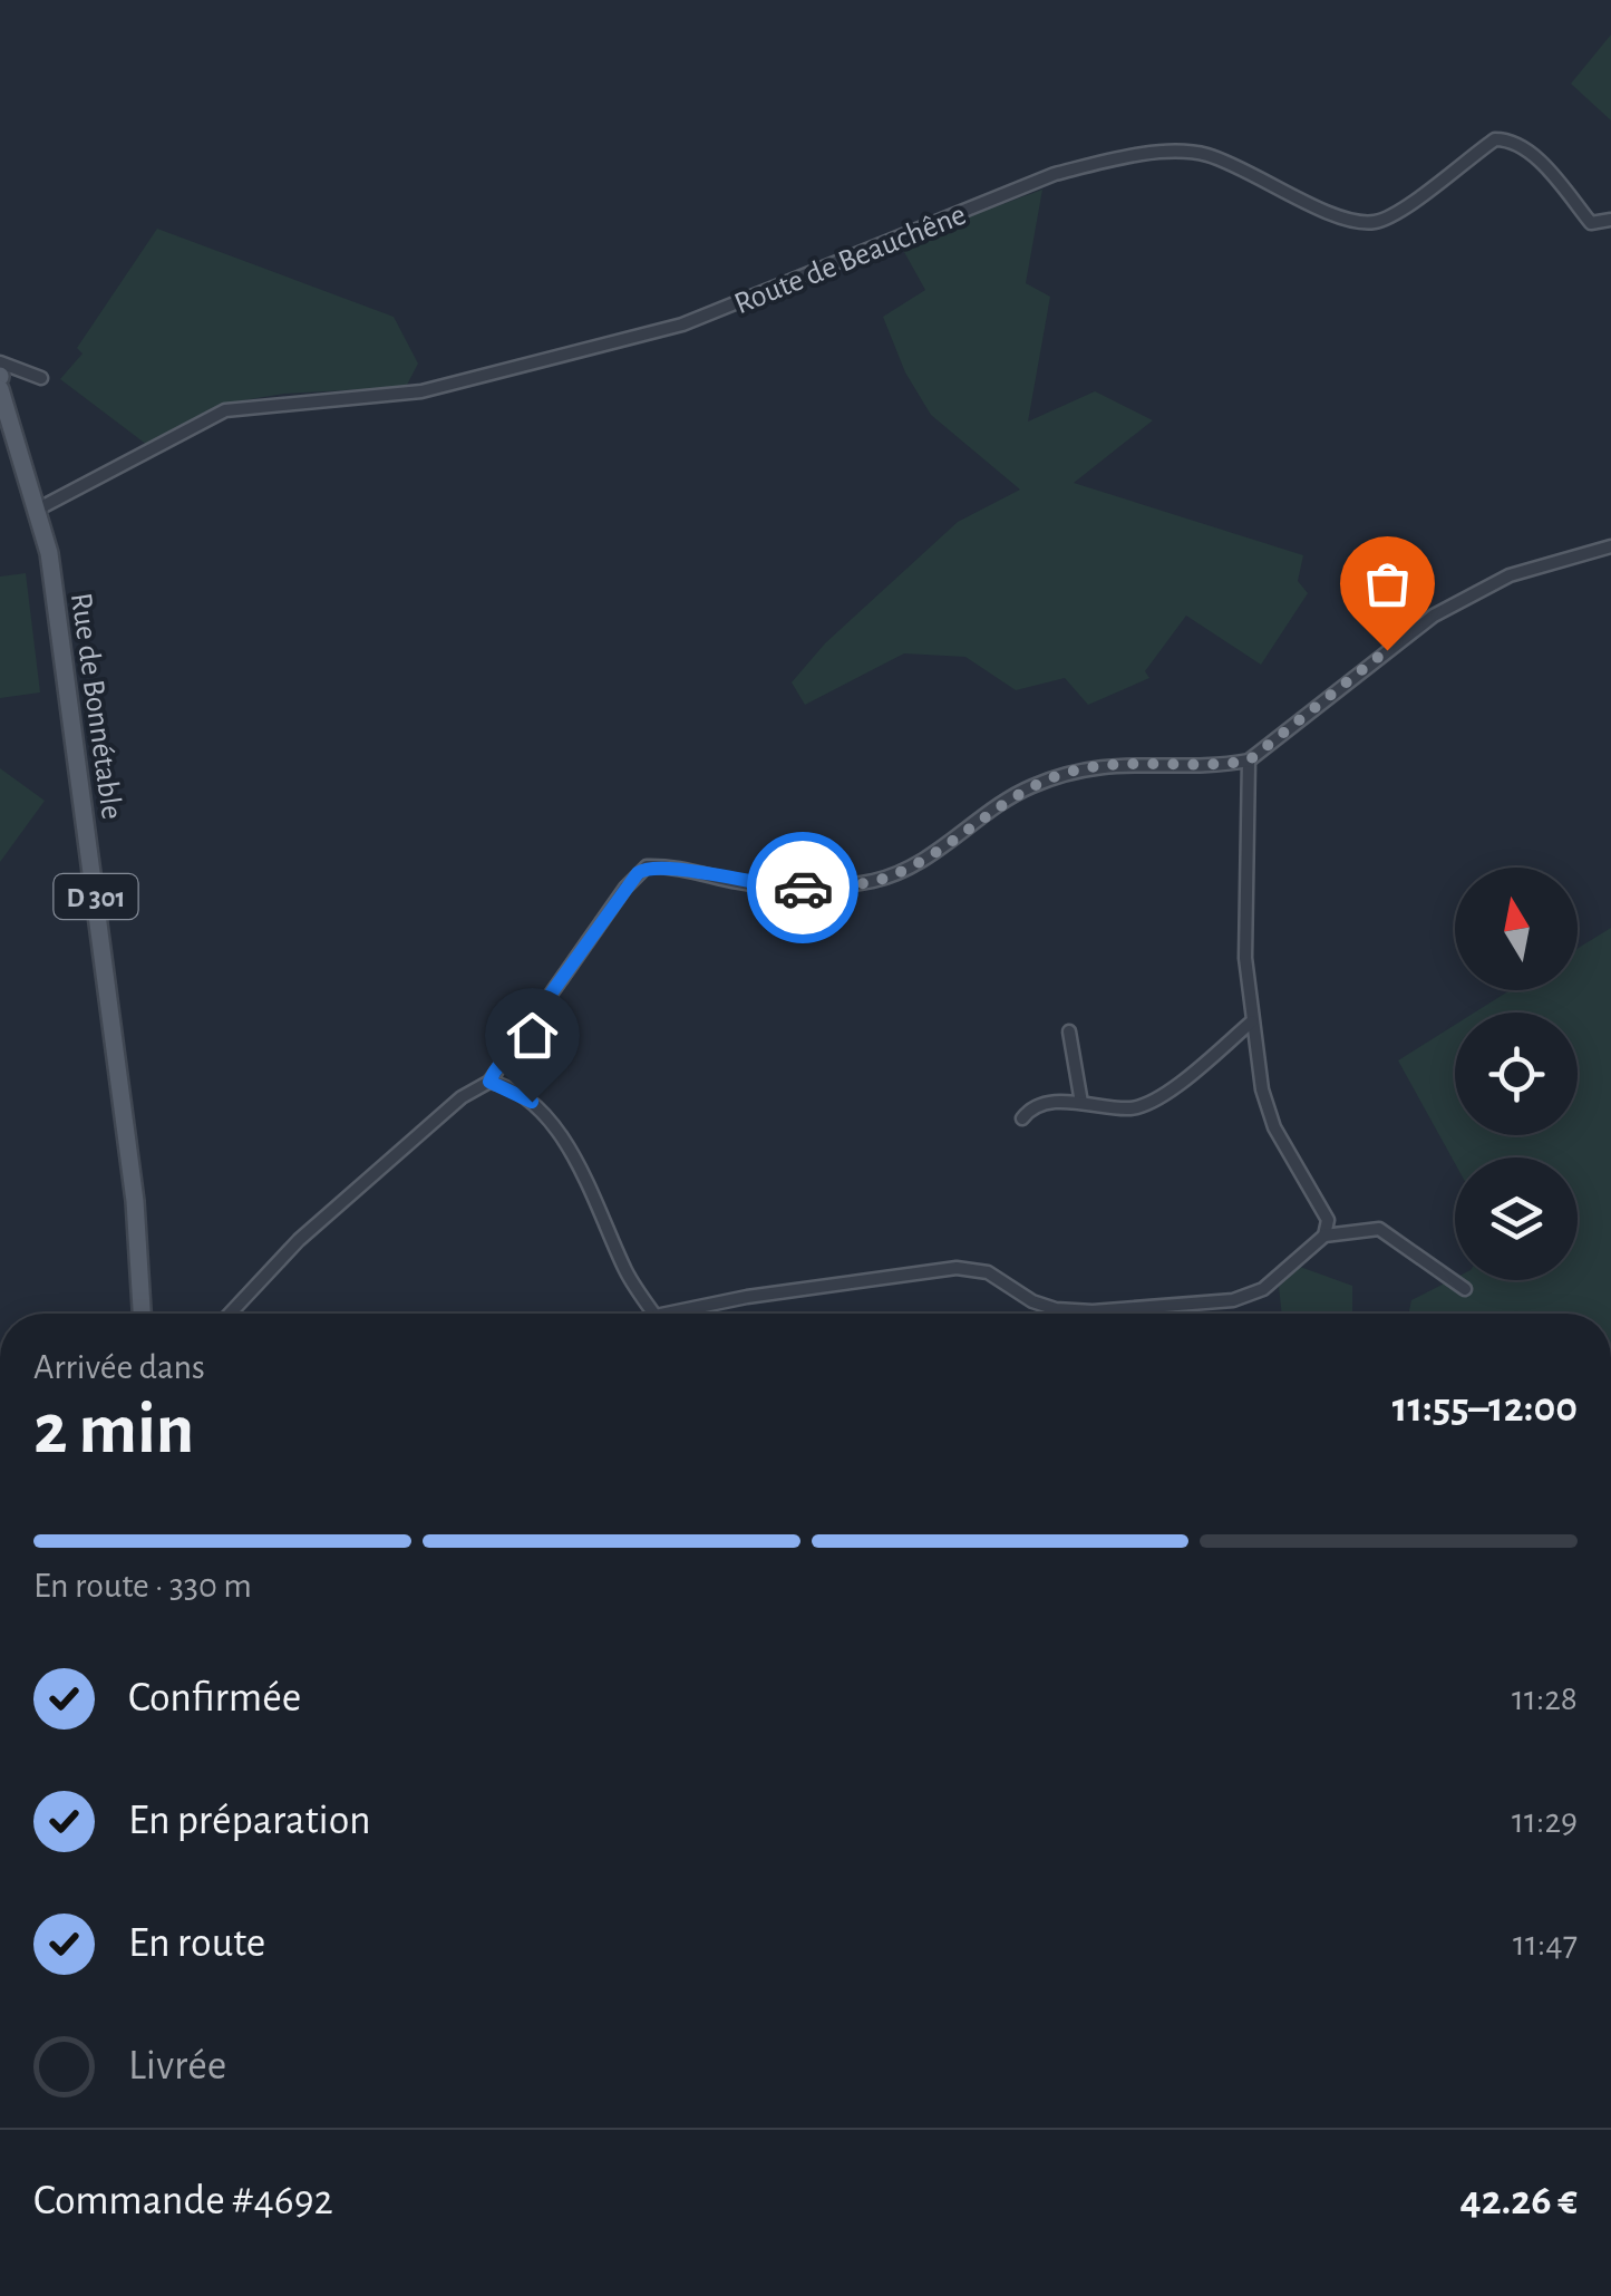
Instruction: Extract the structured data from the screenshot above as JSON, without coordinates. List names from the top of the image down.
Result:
{
  "streets": {
    "main road": ["Rue de Bonnétable", "D 301"],
    "street": ["Route de Beauchêne"]
  },
  "crossings": [
    ["Route de Beauchêne", "Rue de Bonnétable"]
  ],
  "north": "top",
  "page": {
    "heading": ["2 min", "Arrivée dans", "11:55–12:00"],
    "panel": ["Commande #4692", "42.26 €"],
    "bar": "En route · 330 m",
    "list": [
      ["Confirmée", "11:28"],
      ["En préparation", "11:29"],
      ["En route", "11:47"],
      "Livrée"
    ]
  }
}
